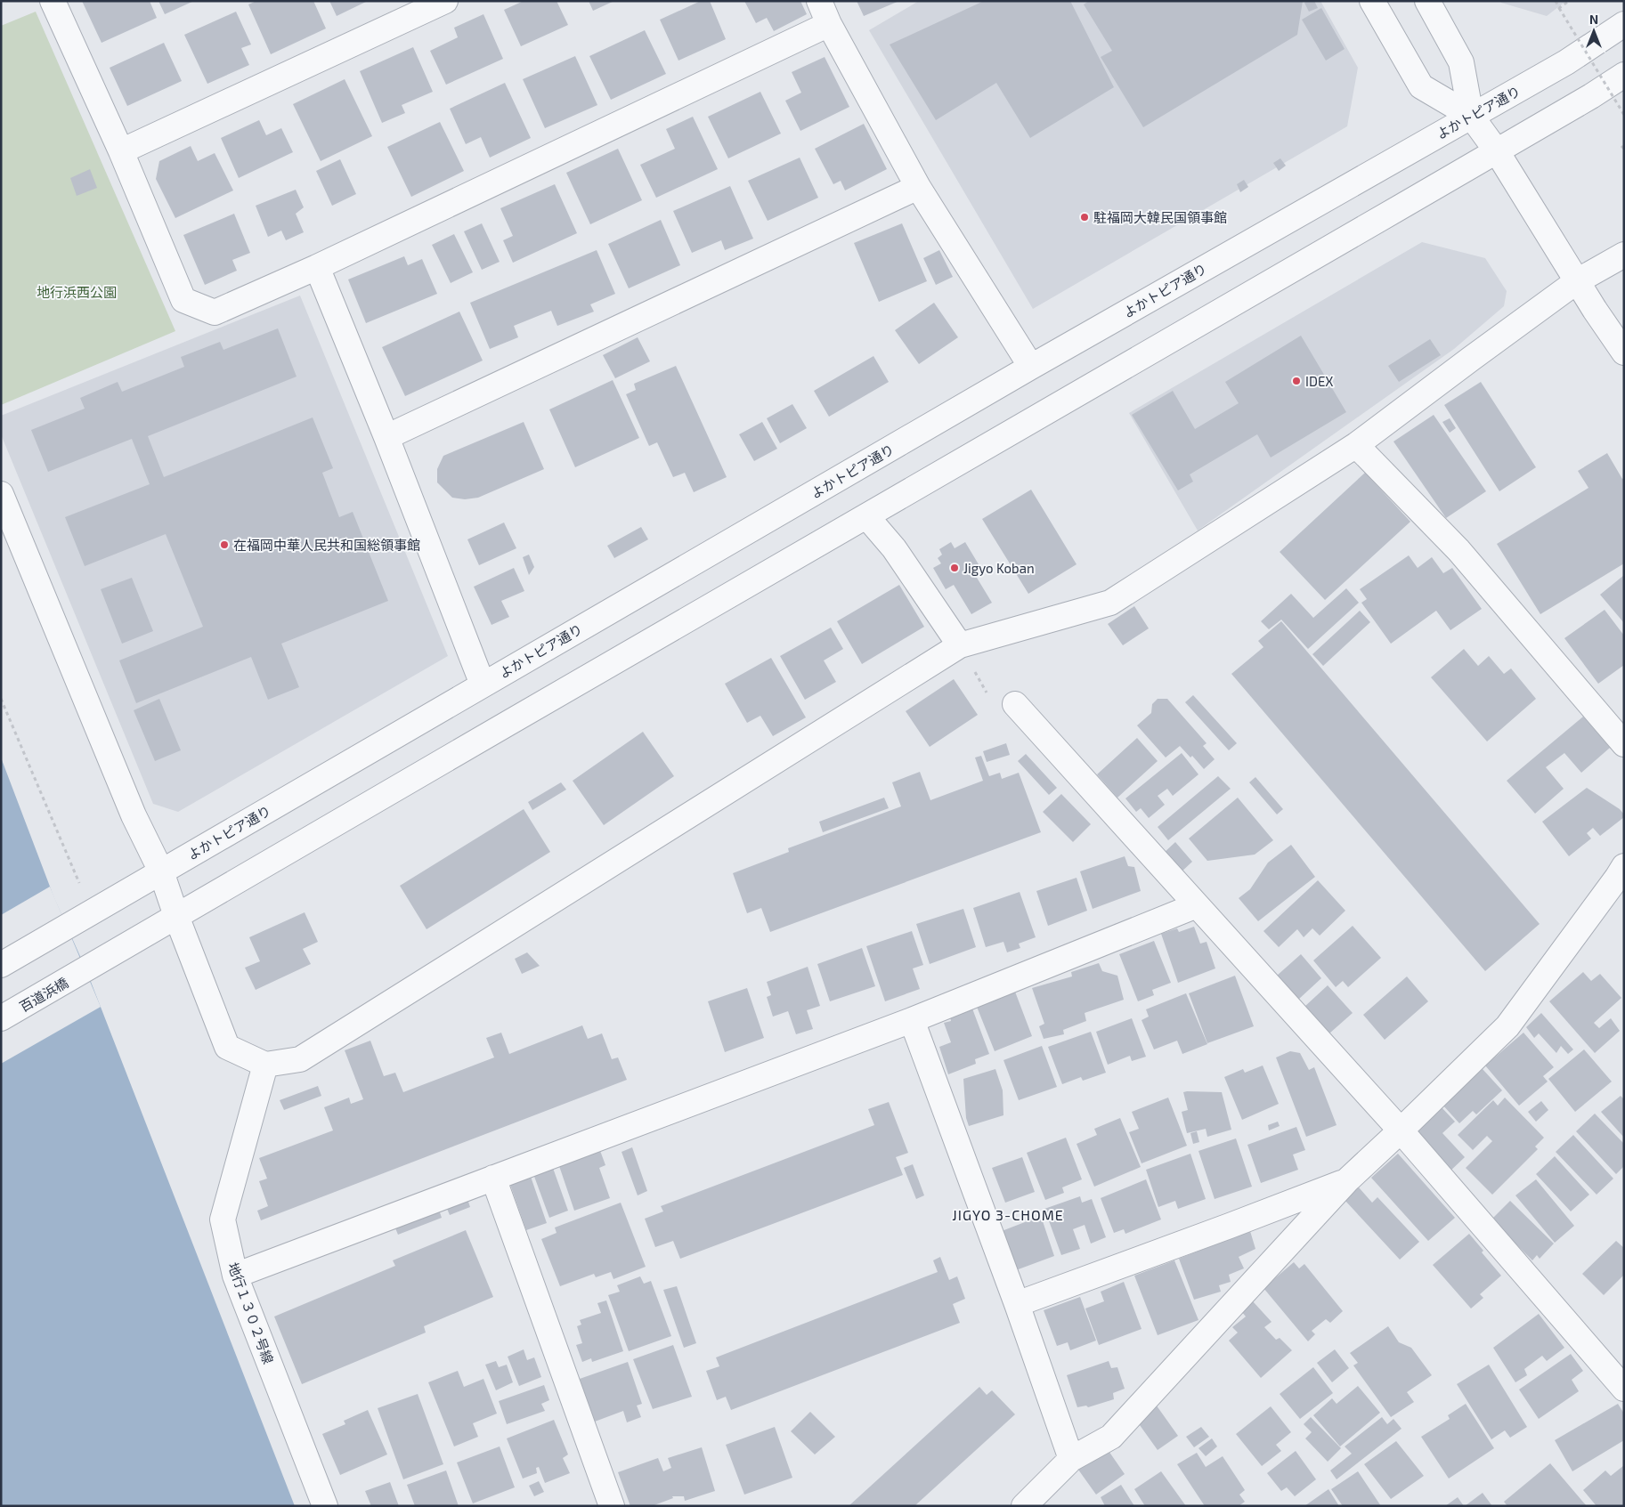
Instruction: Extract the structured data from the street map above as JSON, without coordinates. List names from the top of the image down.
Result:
{
  "streets": {
    "street": ["よかトピア通り", "百道浜橋", "地行１３０２号線"]
  },
  "districts": ["JIGYO 3-CHOME"],
  "parks": ["地行浜西公園"],
  "places": [
    "駐福岡大韓民国領事館",
    "IDEX",
    "在福岡中華人民共和国総領事館",
    "Jigyo Koban"
  ],
  "north": "top"
}
